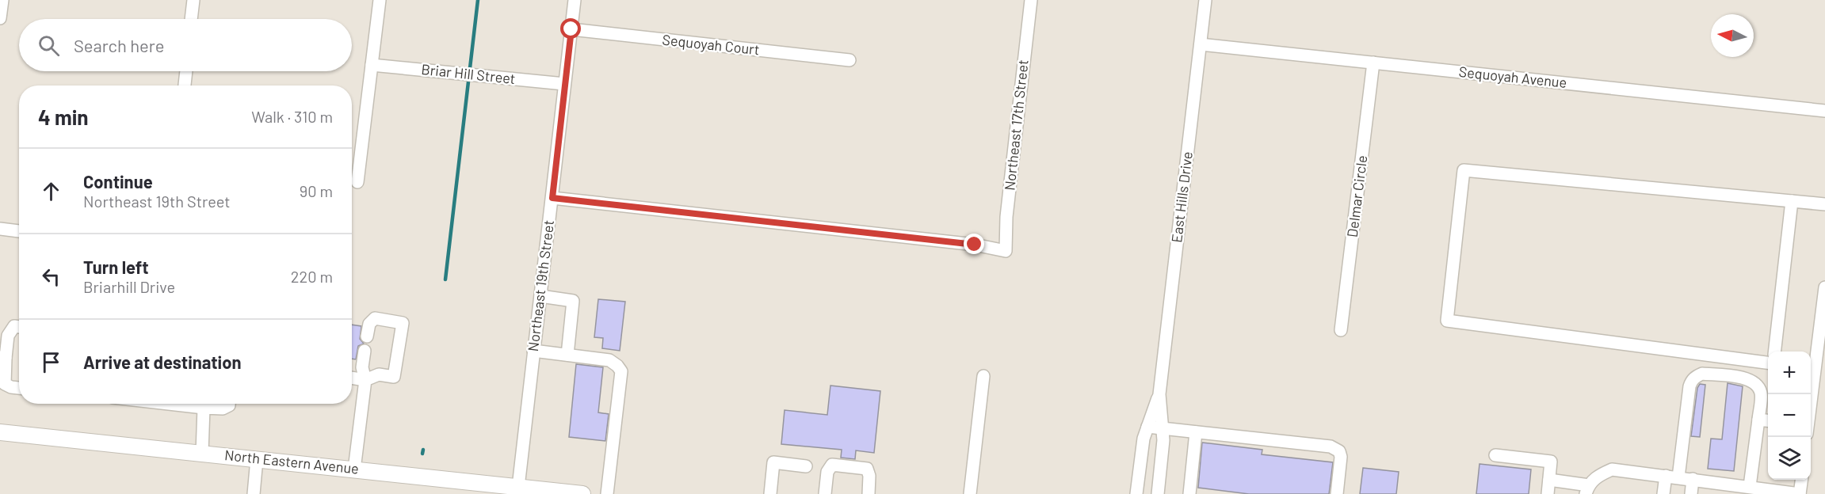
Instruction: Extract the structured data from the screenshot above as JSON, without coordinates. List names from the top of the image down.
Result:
{
  "streets": {
    "main road": ["North Eastern Avenue"],
    "street": [
      "Sequoyah Court",
      "Briar Hill Street",
      "Sequoyah Avenue",
      "Northeast 17th Street",
      "Delmar Circle",
      "East Hills Drive",
      "Northeast 19th Street"
    ]
  },
  "crossings": [
    ["Sequoyah Court", "Northeast 19th Street"],
    ["Briar Hill Street", "Northeast 19th Street"],
    ["Sequoyah Avenue", "Delmar Circle"],
    ["Sequoyah Avenue", "East Hills Drive"],
    ["Northeast 17th Street", "Northeast 19th Street"],
    ["Northeast 19th Street", "North Eastern Avenue"]
  ],
  "north": "left",
  "page": {
    "search": "Search here",
    "heading": ["4 min", "Walk · 310 m"],
    "list": [
      ["Continue", "Northeast 19th Street", "90 m"],
      ["Turn left", "Briarhill Drive", "220 m"],
      "Arrive at destination"
    ],
    "map_buttons": ["+", "−"]
  }
}
